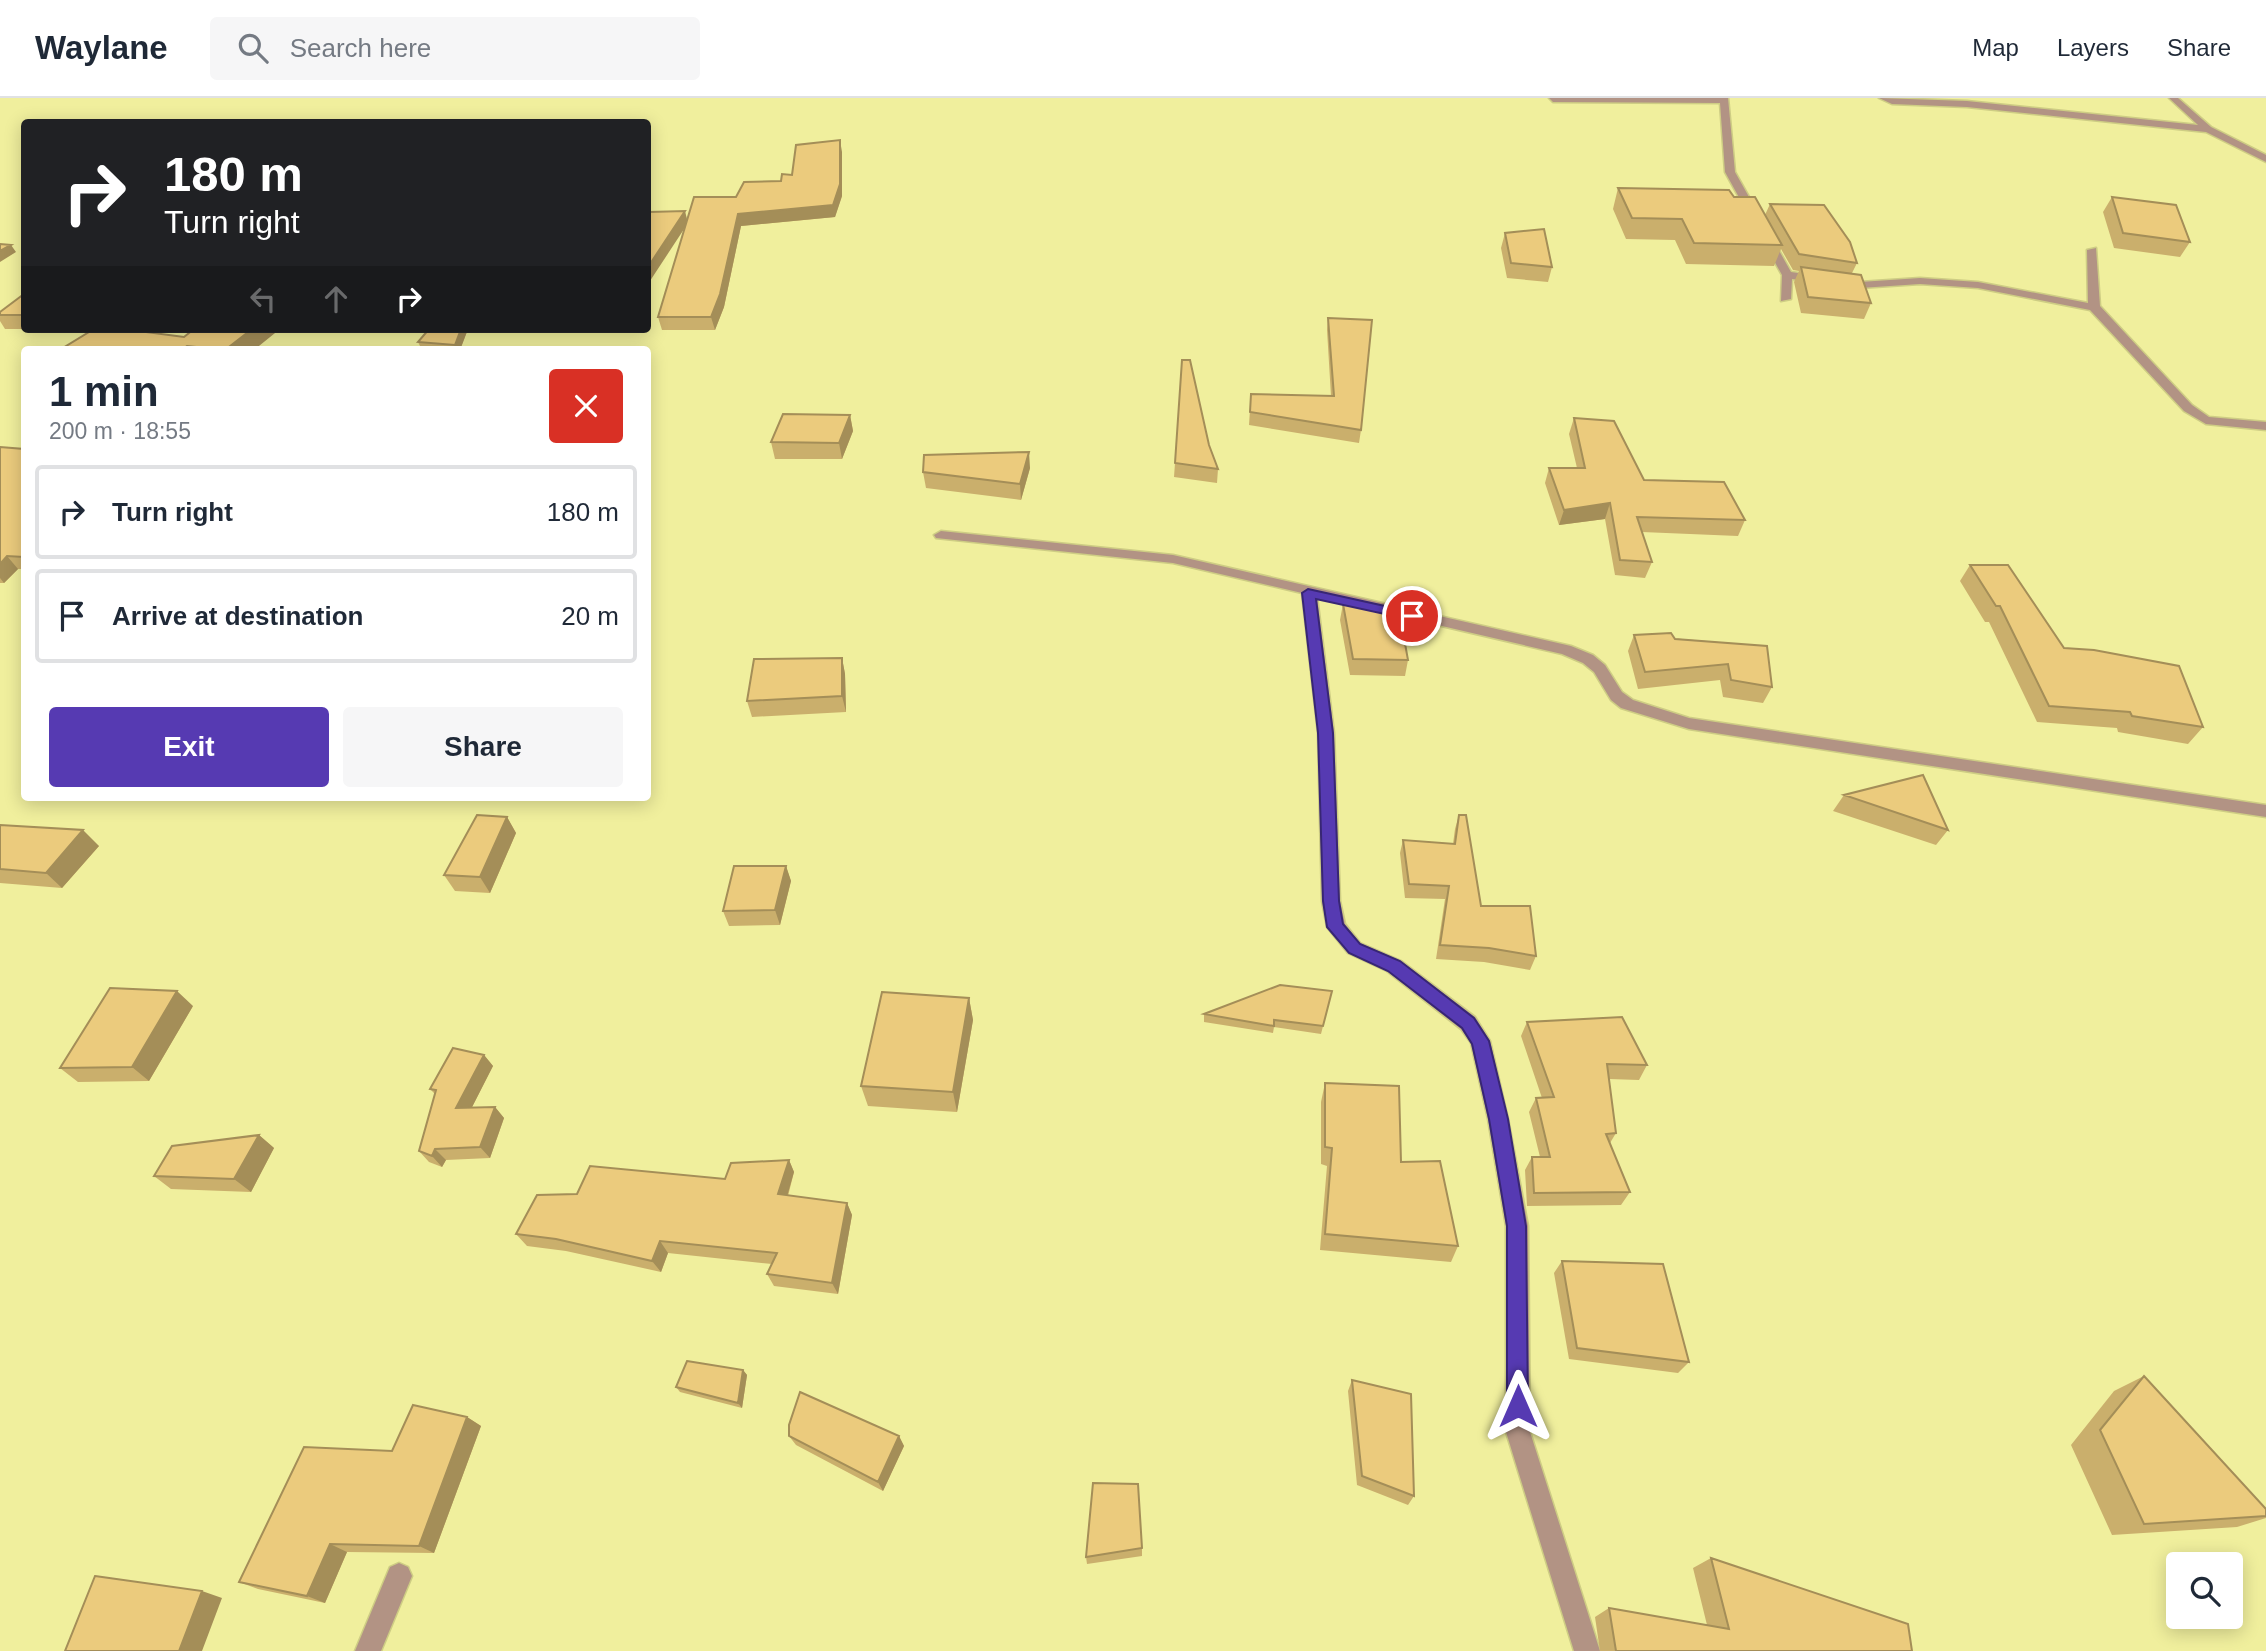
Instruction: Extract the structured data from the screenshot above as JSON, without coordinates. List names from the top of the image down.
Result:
{
  "page": {
    "header": "Waylane",
    "search": "Search here",
    "nav": ["Map", "Layers", "Share"],
    "turn": ["180 m", "Turn right"],
    "heading": ["1 min", "200 m · 18:55"],
    "list": [
      {
        "name": "Turn right",
        "value": "180 m"
      },
      {
        "name": "Arrive at destination",
        "value": "20 m"
      }
    ],
    "buttons": ["Exit", "Share"]
  }
}
